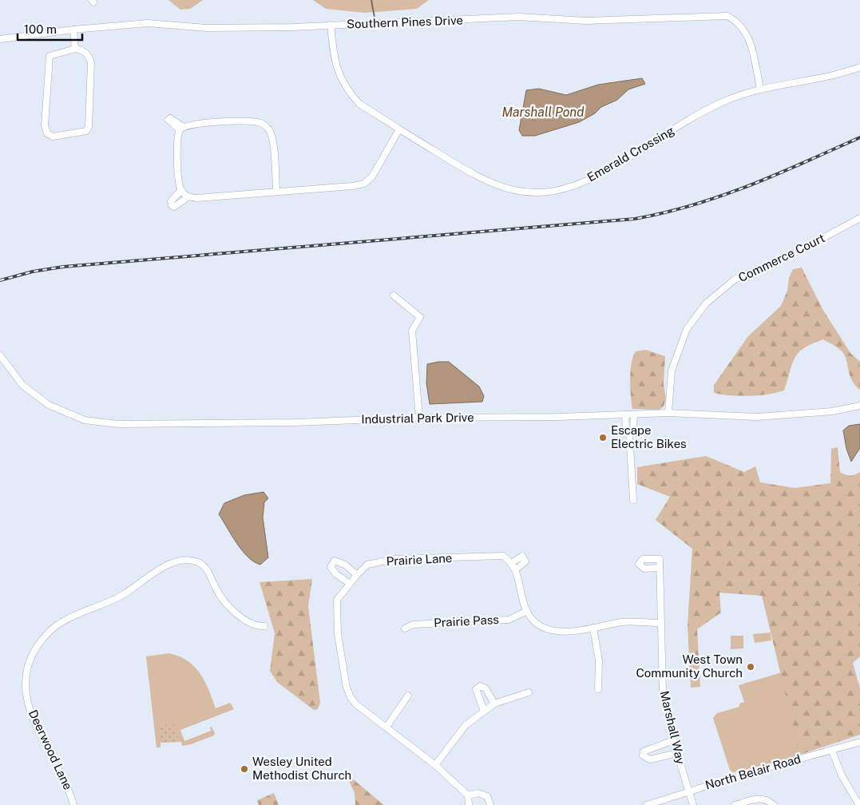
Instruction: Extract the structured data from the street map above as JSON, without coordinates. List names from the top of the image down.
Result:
{
  "streets": {
    "street": [
      "Southern Pines Drive",
      "Emerald Crossing",
      "Commerce Court",
      "Industrial Park Drive",
      "Prairie Lane",
      "Prairie Pass",
      "Marshall Way",
      "Deerwood Lane",
      "North Belair Road"
    ]
  },
  "crossings": [
    ["Southern Pines Drive", "Emerald Crossing"],
    ["Commerce Court", "Industrial Park Drive"],
    ["Marshall Way", "North Belair Road"]
  ],
  "water": ["Marshall Pond"],
  "places": ["Escape Electric Bikes", "West Town Community Church", "Wesley United Methodist Church"],
  "scale_bar": "100 m"
}
